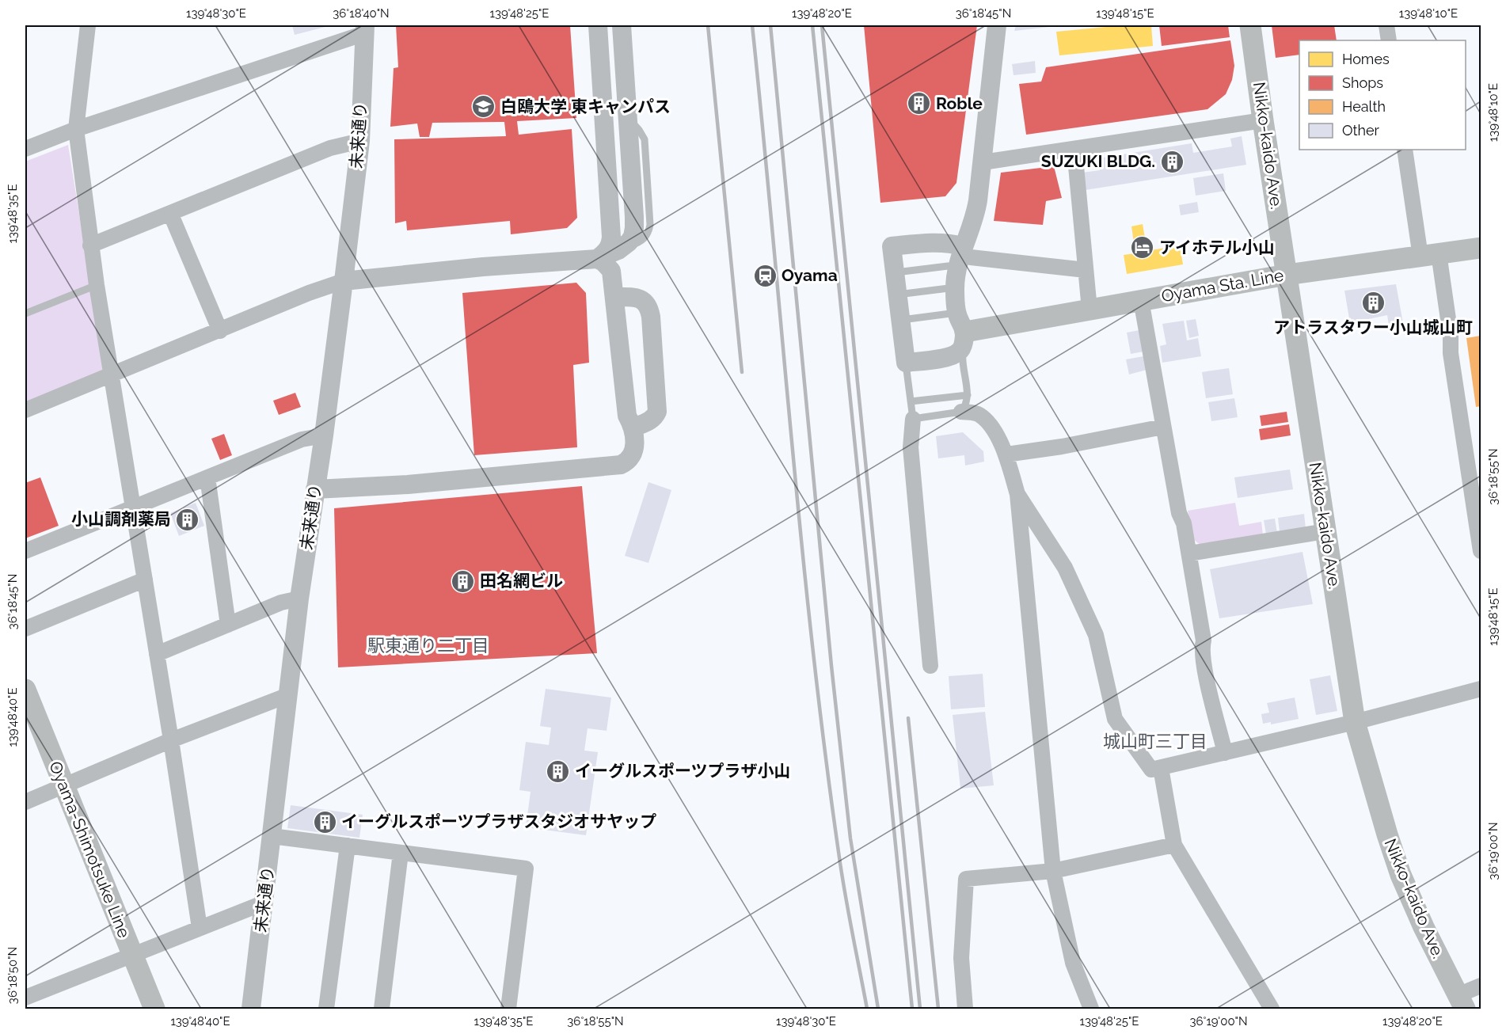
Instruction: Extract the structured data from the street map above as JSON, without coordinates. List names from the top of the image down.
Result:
{
  "streets": {
    "main road": ["Nikko-kaido Ave.", "Oyama Sta. Line", "Oyama-Shimotsuke Line"],
    "street": ["未来通り"]
  },
  "crossings": [
    ["Nikko-kaido Ave.", "Oyama Sta. Line"]
  ],
  "districts": ["駅東通り二丁目", "城山町三丁目"],
  "places": {
    "building": [
      "Roble",
      "SUZUKI BLDG.",
      "アトラスタワー小山城山町",
      "小山調剤薬局",
      "田名網ビル",
      "イーグルスポーツプラザ小山",
      "イーグルスポーツプラザスタジオサヤップ"
    ],
    "school or university": ["白鴎大学 東キャンパス"],
    "hotel": ["アイホテル小山"],
    "station": ["Oyama"]
  },
  "legend": [
    "Homes",
    "Shops",
    "Health",
    "Other"
  ],
  "coordinates": [
    "139°48'30\"E",
    "36°18'40\"N",
    "139°48'25\"E",
    "139°48'20\"E",
    "36°18'45\"N",
    "139°48'15\"E",
    "139°48'10\"E",
    "139°48'35\"E",
    "36°18'55\"N",
    "139°48'40\"E",
    "36°19'00\"N",
    "36°18'50\"N"
  ]
}
